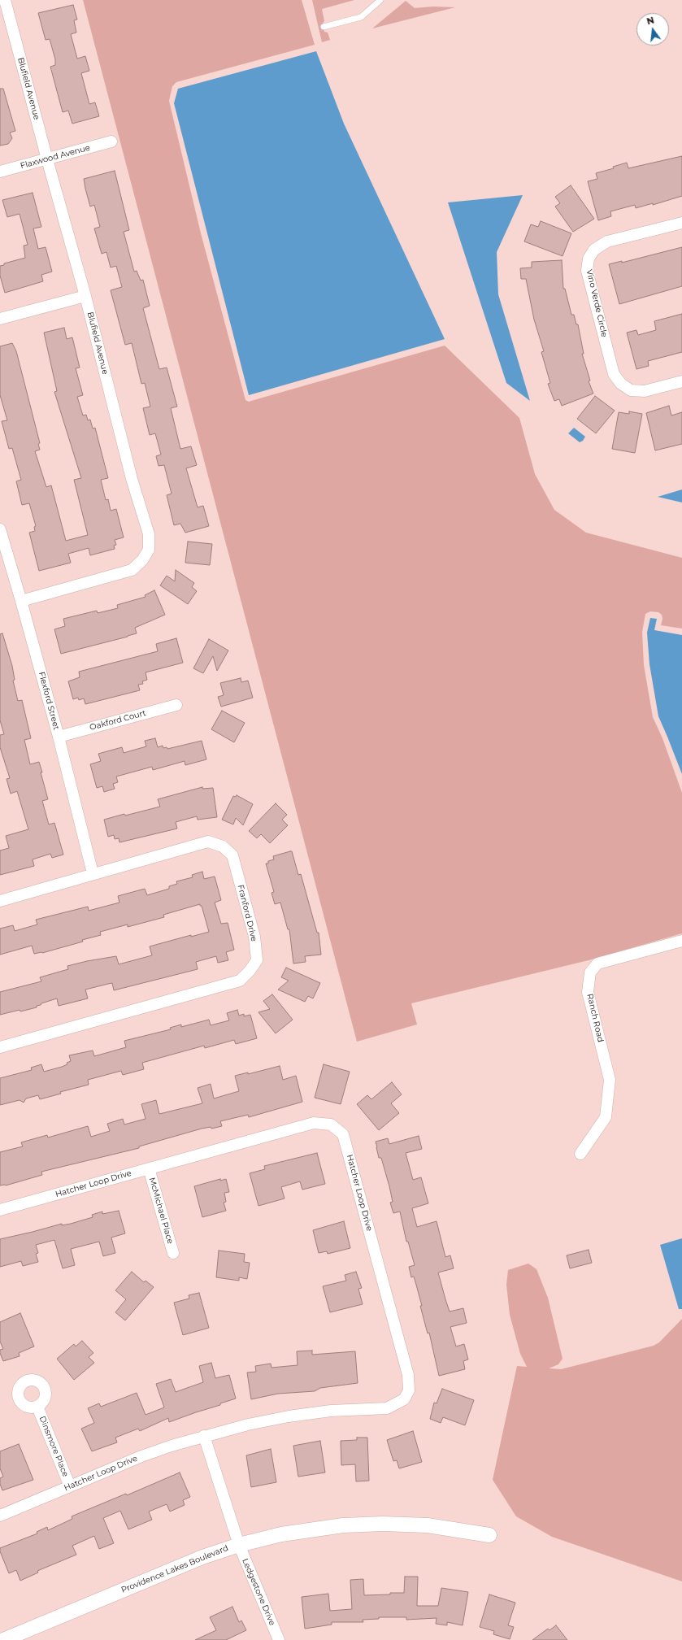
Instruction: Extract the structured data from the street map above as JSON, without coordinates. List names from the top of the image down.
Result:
{
  "streets": {
    "street": [
      "Blufield Avenue",
      "Flaxwood Avenue",
      "Vino Verde Circle",
      "Flexford Street",
      "Oakford Court",
      "Franford Drive",
      "Ranch Road",
      "Hatcher Loop Drive",
      "McMichael Place",
      "Dinsmore Place",
      "Providence Lakes Boulevard",
      "Ledgestone Drive"
    ]
  },
  "crossings": [
    ["Blufield Avenue", "Flaxwood Avenue"],
    ["Blufield Avenue", "Flexford Street"],
    ["Flexford Street", "Oakford Court"],
    ["Flexford Street", "Franford Drive"],
    ["Hatcher Loop Drive", "McMichael Place"],
    ["Hatcher Loop Drive", "Dinsmore Place"],
    ["Providence Lakes Boulevard", "Ledgestone Drive"]
  ],
  "north": "top"
}
